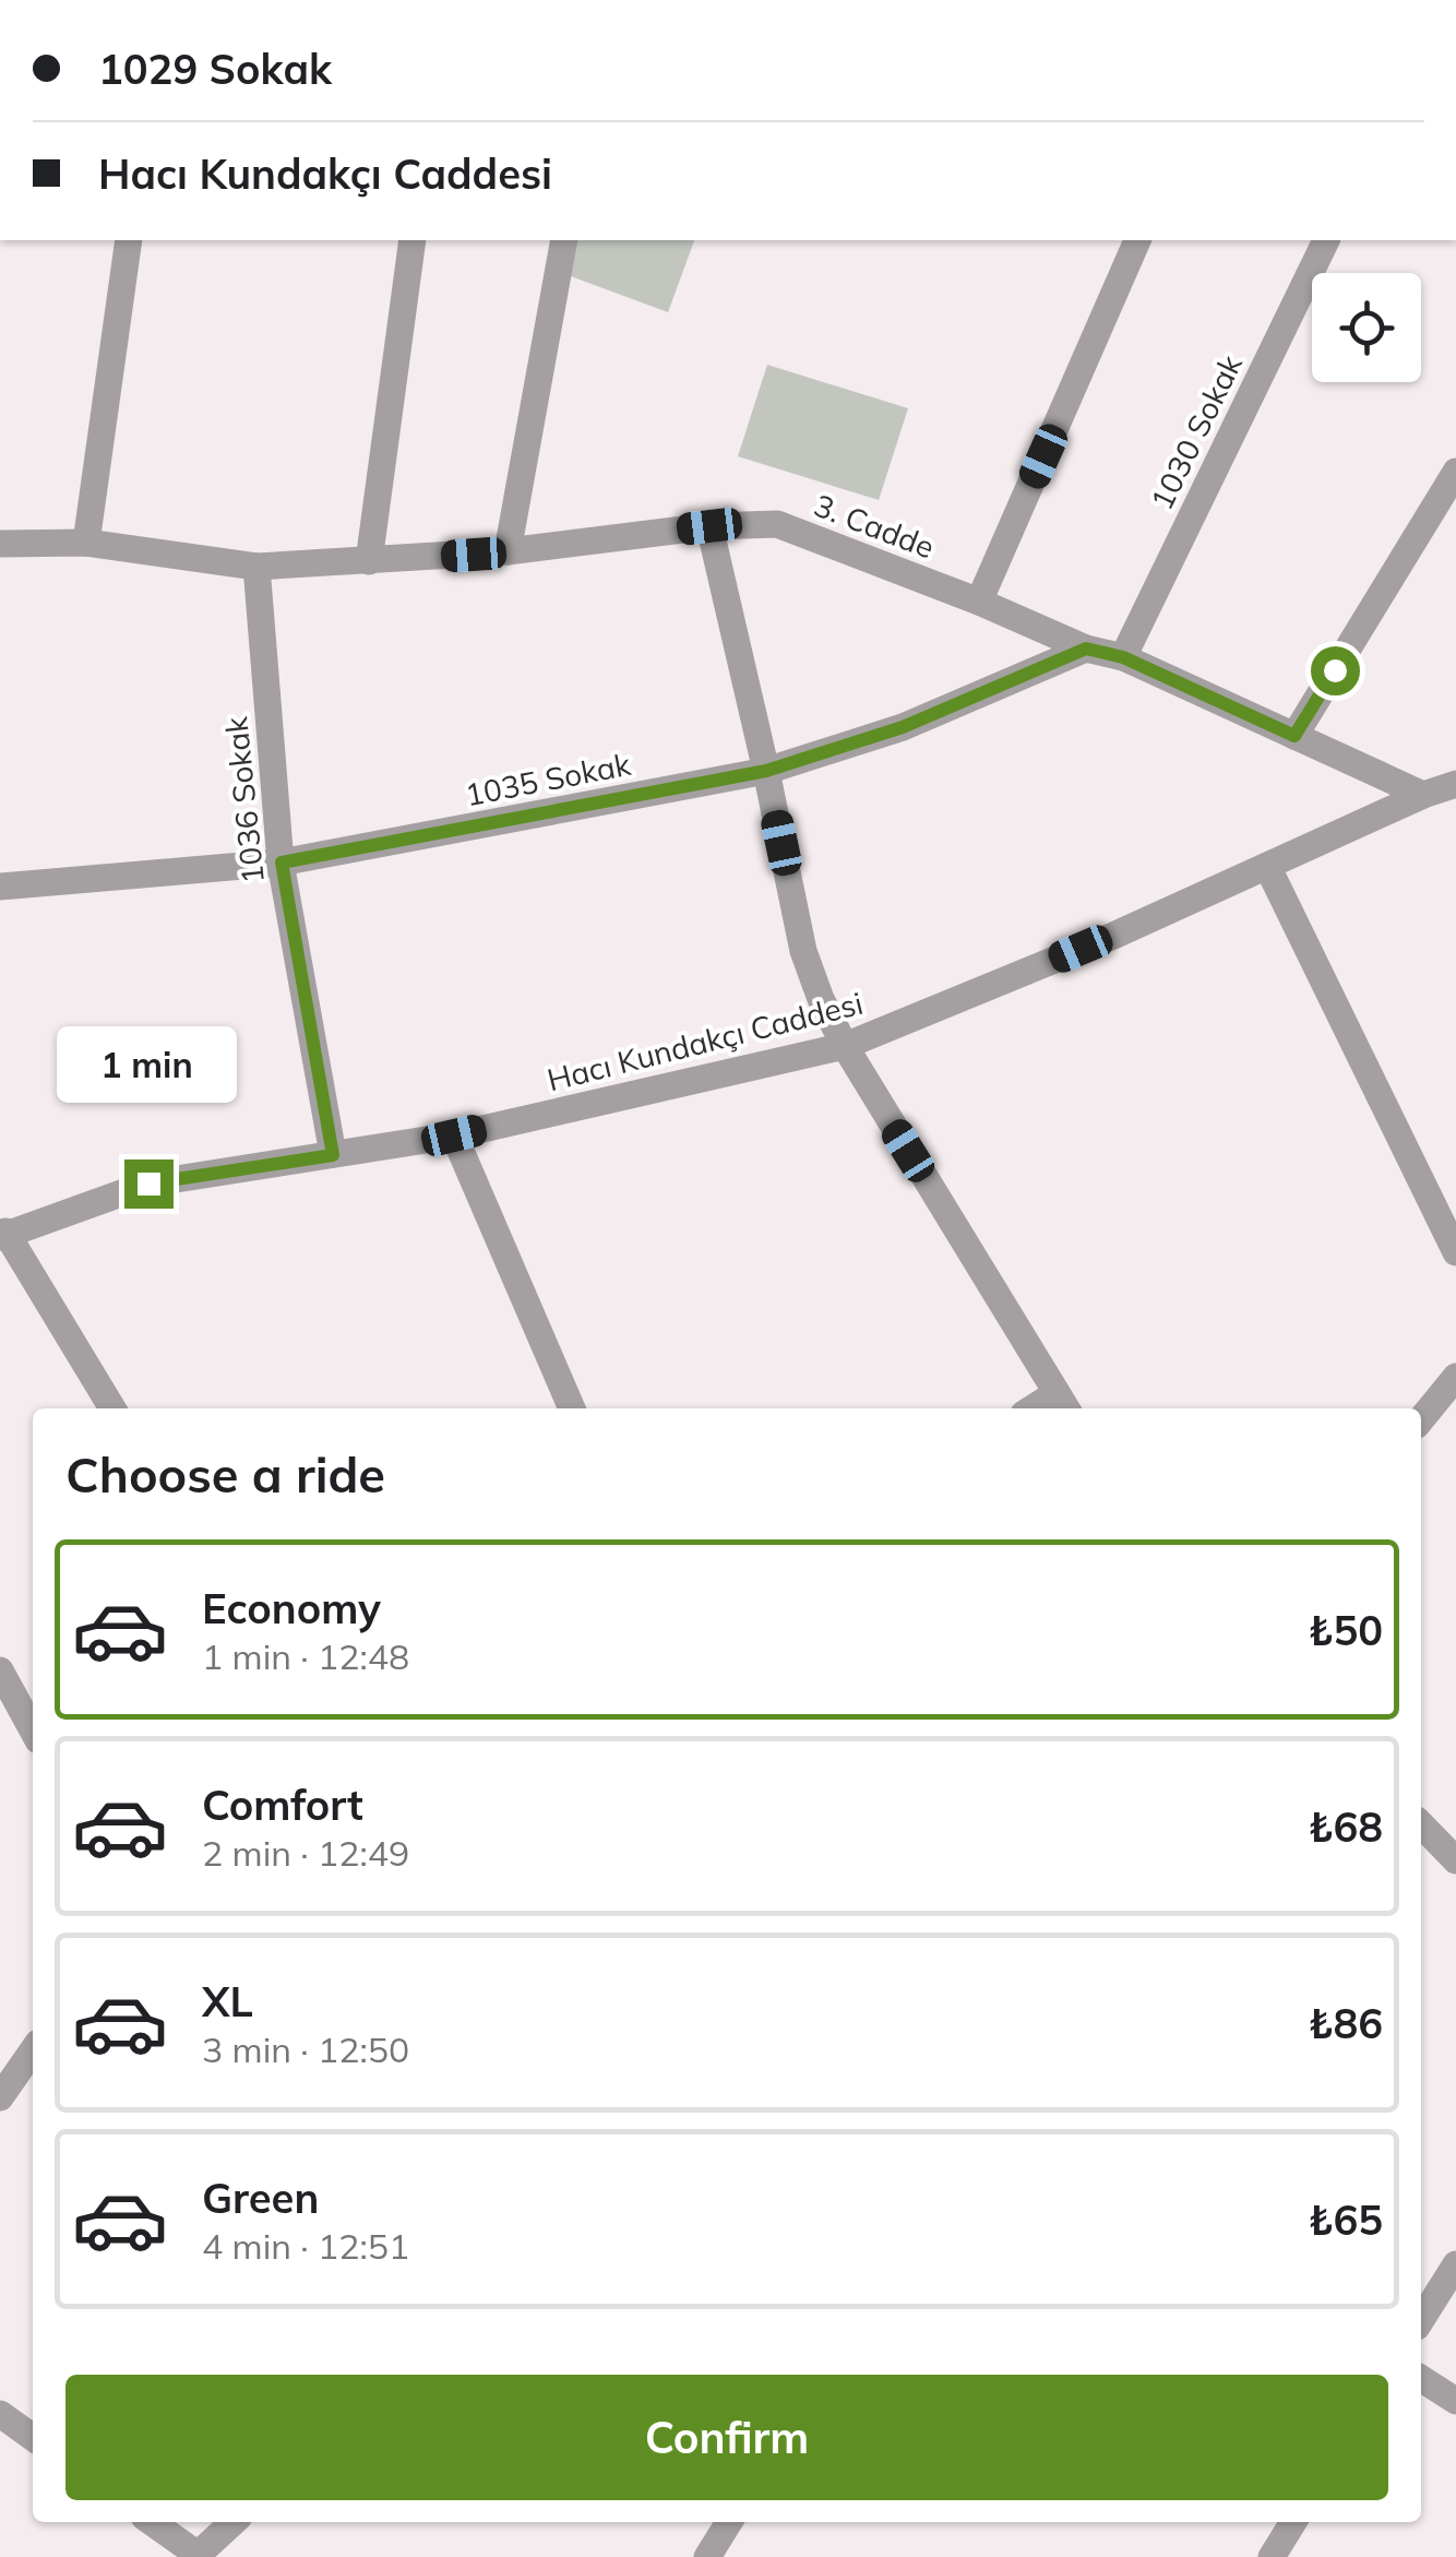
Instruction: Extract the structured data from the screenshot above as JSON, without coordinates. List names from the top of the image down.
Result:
{
  "streets": {
    "street": [
      "1030 Sokak",
      "3. Cadde",
      "1035 Sokak",
      "1036 Sokak",
      "Hacı Kundakçı Caddesi"
    ]
  },
  "crossings": [
    ["1030 Sokak", "3. Cadde"],
    ["3. Cadde", "1035 Sokak"],
    ["3. Cadde", "1036 Sokak"],
    ["3. Cadde", "Hacı Kundakçı Caddesi"],
    ["1035 Sokak", "1036 Sokak"],
    ["1036 Sokak", "Hacı Kundakçı Caddesi"]
  ],
  "page": {
    "banner": ["1029 Sokak", "Hacı Kundakçı Caddesi"],
    "bubble": "1 min",
    "heading": "Choose a ride",
    "list": [
      {
        "name": "Economy",
        "note": "1 min · 12:48",
        "value": "₺50"
      },
      {
        "name": "Comfort",
        "note": "2 min · 12:49",
        "value": "₺68"
      },
      {
        "name": "XL",
        "note": "3 min · 12:50",
        "value": "₺86"
      },
      {
        "name": "Green",
        "note": "4 min · 12:51",
        "value": "₺65"
      }
    ],
    "buttons": "Confirm"
  }
}
